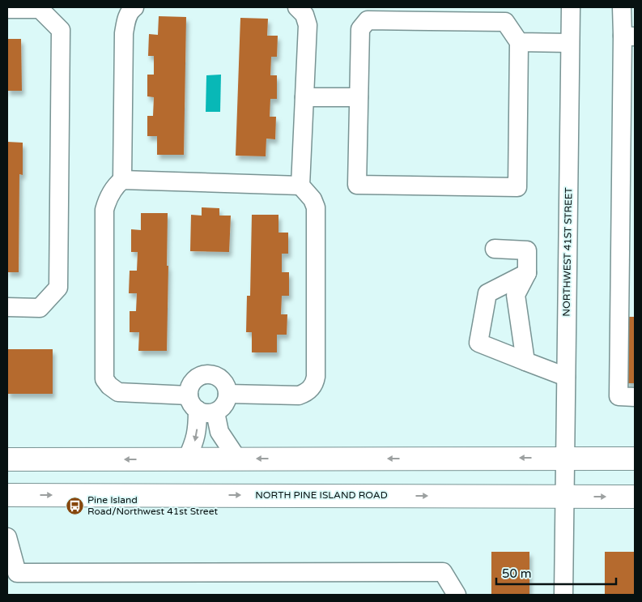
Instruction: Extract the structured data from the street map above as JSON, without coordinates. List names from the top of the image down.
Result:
{
  "streets": {
    "main road": ["NORTH PINE ISLAND ROAD"],
    "street": ["NORTHWEST 41ST STREET"]
  },
  "crossings": [
    ["NORTHWEST 41ST STREET", "NORTH PINE ISLAND ROAD"]
  ],
  "places": {
    "bus stop": ["Pine Island Road/Northwest 41st Street"]
  },
  "scale_bar": "50 m"
}
